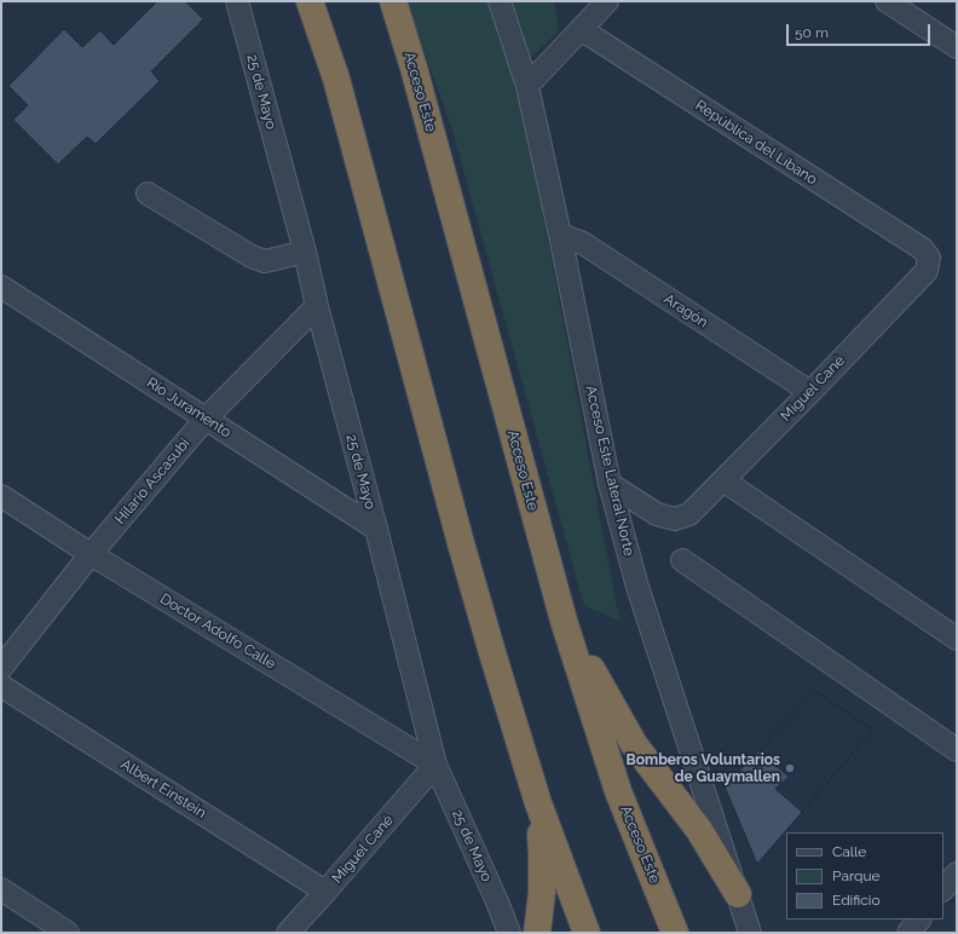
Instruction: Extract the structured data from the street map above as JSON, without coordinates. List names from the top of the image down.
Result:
{
  "streets": {
    "highway": ["Acceso Este"],
    "street": [
      "25 de Mayo",
      "República del Líbano",
      "Aragón",
      "Miguel Cané",
      "Río Juramento",
      "Acceso Este Lateral Norte",
      "Hilario Ascasubi",
      "Doctor Adolfo Calle",
      "Albert Einstein"
    ]
  },
  "crossings": [
    ["25 de Mayo", "Miguel Cané"],
    ["25 de Mayo", "Río Juramento"],
    ["25 de Mayo", "Hilario Ascasubi"],
    ["25 de Mayo", "Doctor Adolfo Calle"],
    ["República del Líbano", "Miguel Cané"],
    ["Aragón", "Miguel Cané"],
    ["Aragón", "Acceso Este Lateral Norte"],
    ["Miguel Cané", "Acceso Este Lateral Norte"],
    ["Miguel Cané", "Doctor Adolfo Calle"],
    ["Miguel Cané", "Albert Einstein"],
    ["Río Juramento", "Hilario Ascasubi"],
    ["Hilario Ascasubi", "Doctor Adolfo Calle"]
  ],
  "places": ["Bomberos Voluntarios de Guaymallen"],
  "legend": ["Calle", "Parque", "Edificio"],
  "scale_bar": "50 m"
}
